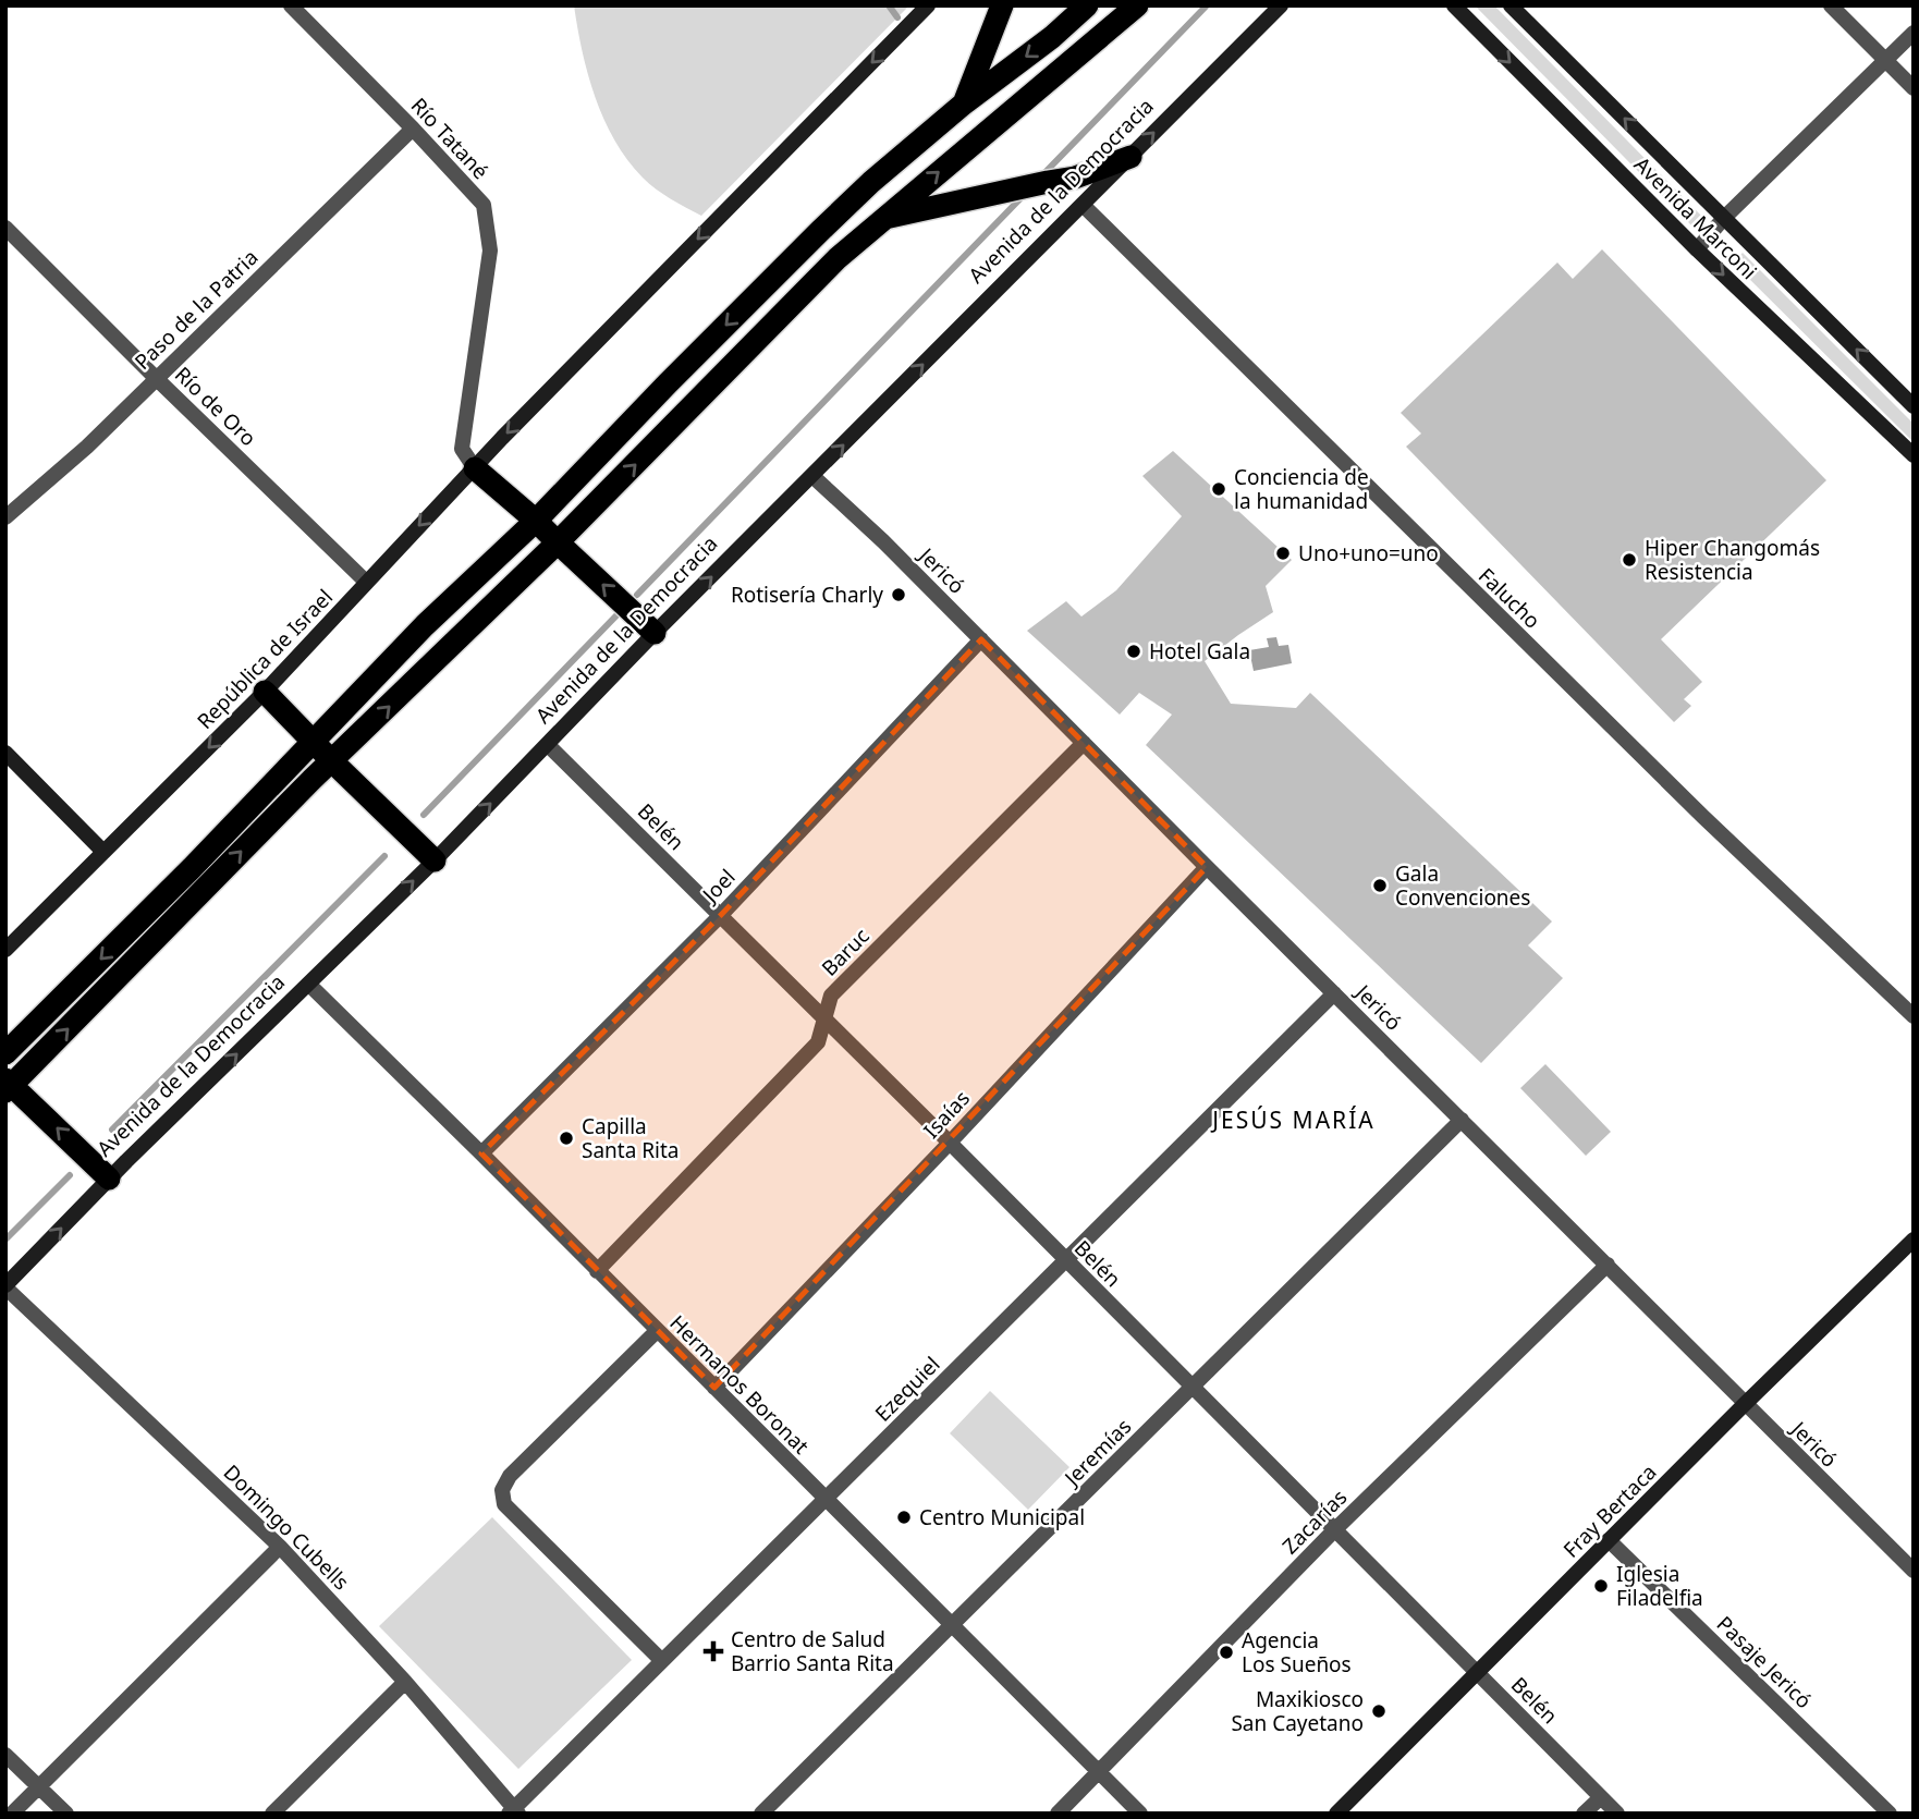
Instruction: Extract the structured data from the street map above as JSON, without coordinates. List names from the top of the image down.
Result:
{
  "streets": {
    "street": [
      "Río Tatané",
      "Avenida de la Democracia",
      "Avenida Marconi",
      "Paso de la Patria",
      "Río de Oro",
      "Jericó",
      "Falucho",
      "República de Israel",
      "Belén",
      "Joel",
      "Baruc",
      "Isaías",
      "Hermanos Boronat",
      "Ezequiel",
      "Jeremías",
      "Fray Bertaca",
      "Zacarías",
      "Domingo Cubells",
      "Pasaje Jericó"
    ]
  },
  "crossings": [
    ["Río Tatané", "Paso de la Patria"],
    ["Río Tatané", "República de Israel"],
    ["Avenida de la Democracia", "Jericó"],
    ["Avenida de la Democracia", "Falucho"],
    ["Avenida de la Democracia", "Belén"],
    ["Avenida de la Democracia", "Hermanos Boronat"],
    ["Avenida de la Democracia", "Domingo Cubells"],
    ["Paso de la Patria", "Río de Oro"],
    ["Río de Oro", "República de Israel"],
    ["Jericó", "Joel"],
    ["Jericó", "Baruc"],
    ["Jericó", "Isaías"],
    ["Jericó", "Ezequiel"],
    ["Jericó", "Jeremías"],
    ["Jericó", "Fray Bertaca"],
    ["Jericó", "Zacarías"],
    ["Belén", "Joel"],
    ["Belén", "Baruc"],
    ["Belén", "Isaías"],
    ["Belén", "Ezequiel"],
    ["Belén", "Jeremías"],
    ["Belén", "Fray Bertaca"],
    ["Belén", "Zacarías"],
    ["Joel", "Hermanos Boronat"],
    ["Baruc", "Hermanos Boronat"],
    ["Isaías", "Hermanos Boronat"],
    ["Hermanos Boronat", "Ezequiel"],
    ["Hermanos Boronat", "Jeremías"],
    ["Hermanos Boronat", "Zacarías"],
    ["Ezequiel", "Domingo Cubells"],
    ["Fray Bertaca", "Pasaje Jericó"]
  ],
  "one_way": ["Avenida de la Democracia", "República de Israel"],
  "districts": ["JESÚS MARÍA"],
  "places": {
    "other": [
      "Conciencia de la humanidad",
      "Uno+uno=uno",
      "Hiper Changomás Resistencia",
      "Rotisería Charly",
      "Hotel Gala",
      "Gala Convenciones",
      "Capilla Santa Rita",
      "Centro Municipal",
      "Iglesia Filadelfia",
      "Agencia Los Sueños",
      "Maxikiosco San Cayetano"
    ],
    "health": ["Centro de Salud Barrio Santa Rita"]
  }
}
